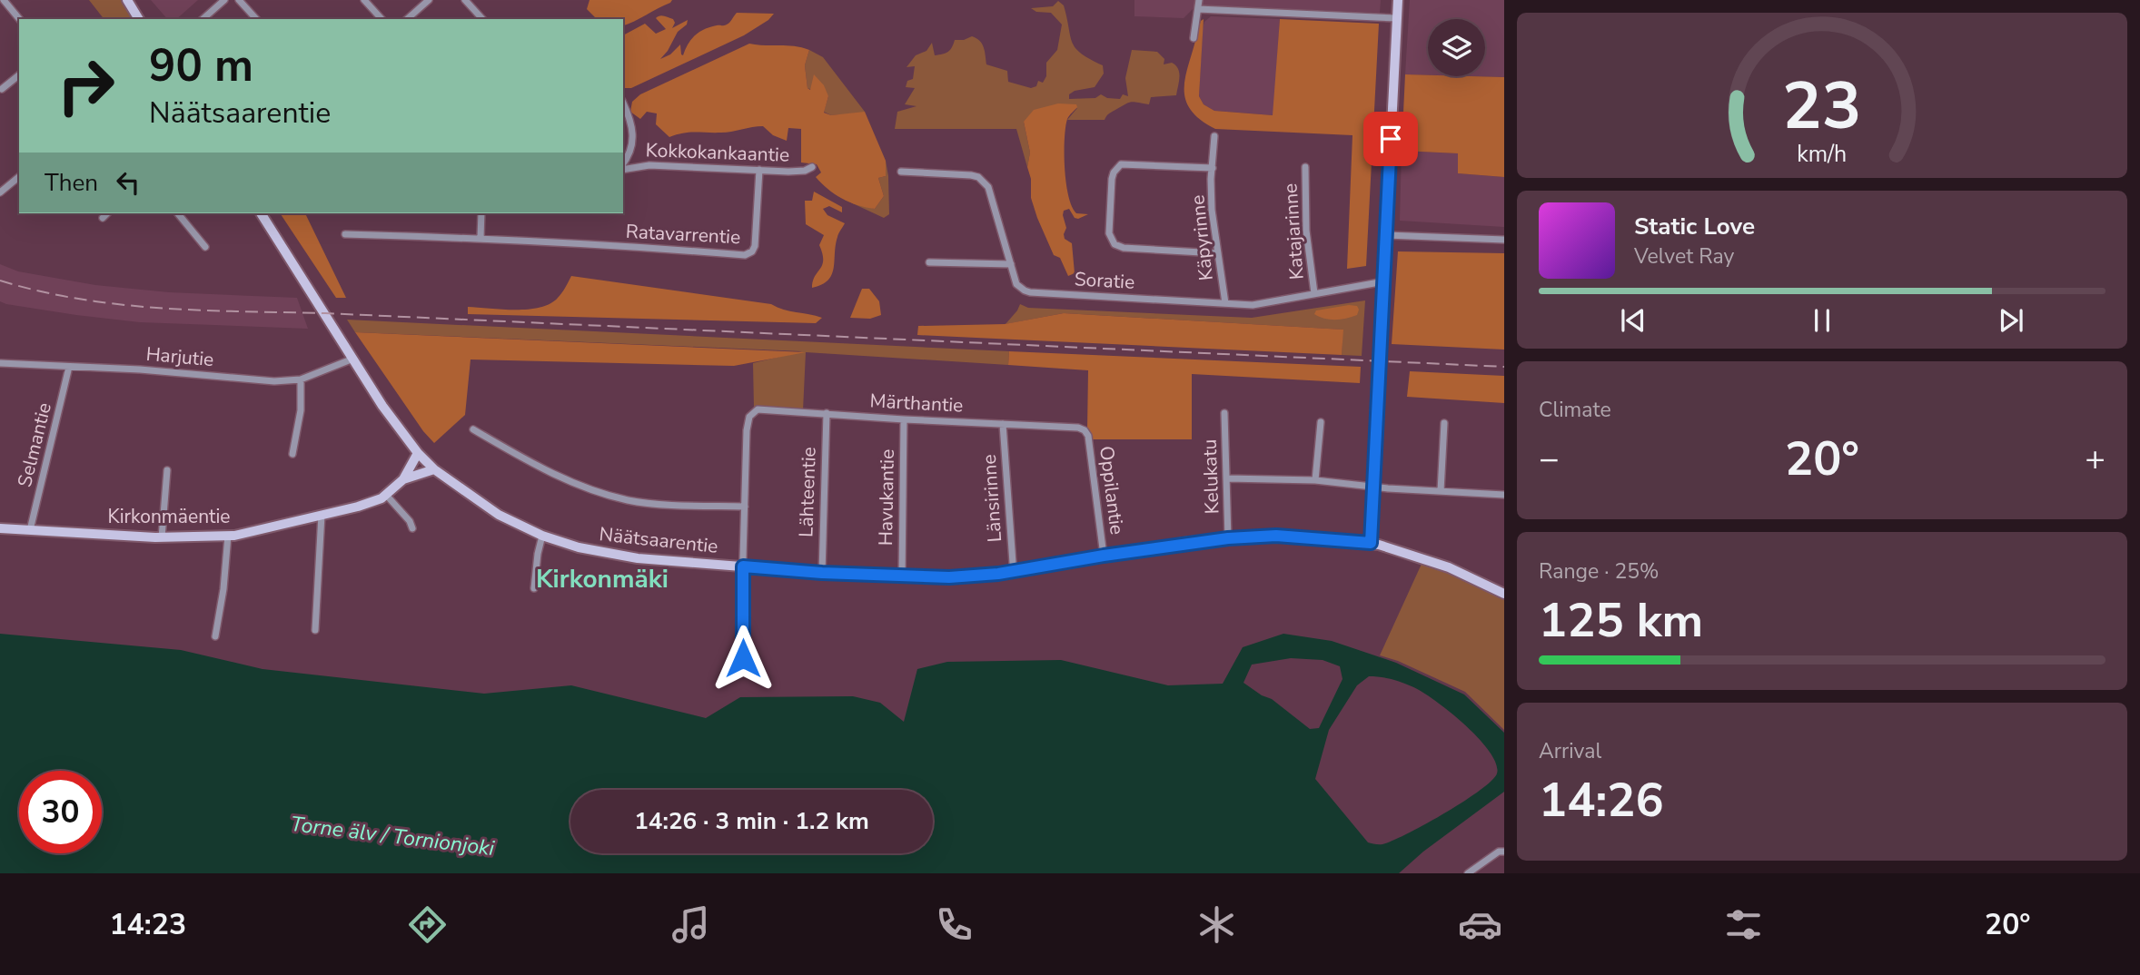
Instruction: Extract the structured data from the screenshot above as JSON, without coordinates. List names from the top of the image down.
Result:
{
  "streets": {
    "street": [
      "Kokkokankaantie",
      "Katajarinne",
      "Ratavarrentie",
      "Käpyrinne",
      "Soratie",
      "Harjutie",
      "Märthantie",
      "Selmantie",
      "Kelukatu",
      "Oppilantie",
      "Lähteentie",
      "Havukantie",
      "Länsirinne",
      "Kirkonmäentie",
      "Näätsaarentie"
    ]
  },
  "crossings": [
    ["Kokkokankaantie", "Ratavarrentie"],
    ["Katajarinne", "Soratie"],
    ["Käpyrinne", "Soratie"],
    ["Harjutie", "Selmantie"],
    ["Harjutie", "Näätsaarentie"],
    ["Märthantie", "Oppilantie"],
    ["Märthantie", "Lähteentie"],
    ["Märthantie", "Havukantie"],
    ["Märthantie", "Länsirinne"],
    ["Selmantie", "Kirkonmäentie"],
    ["Kelukatu", "Näätsaarentie"],
    ["Oppilantie", "Näätsaarentie"],
    ["Lähteentie", "Näätsaarentie"],
    ["Havukantie", "Näätsaarentie"],
    ["Länsirinne", "Näätsaarentie"],
    ["Kirkonmäentie", "Näätsaarentie"]
  ],
  "districts": ["Kirkonmäki"],
  "water": ["Torne älv / Tornionjoki"],
  "page": {
    "turn": ["90 m", "Näätsaarentie"],
    "then": "Then",
    "song": ["Static Love", "Velvet Ray"],
    "tile": [
      "Climate",
      ["Range · 25%", "125 km"],
      ["Arrival", "14:26"]
    ],
    "heat": ["−", "20°", "+"],
    "limit": "30",
    "trip": "14:26 · 3 min · 1.2 km",
    "tabs": ["14:23", "20°"],
    "gauge": ["23", "km/h"]
  }
}
